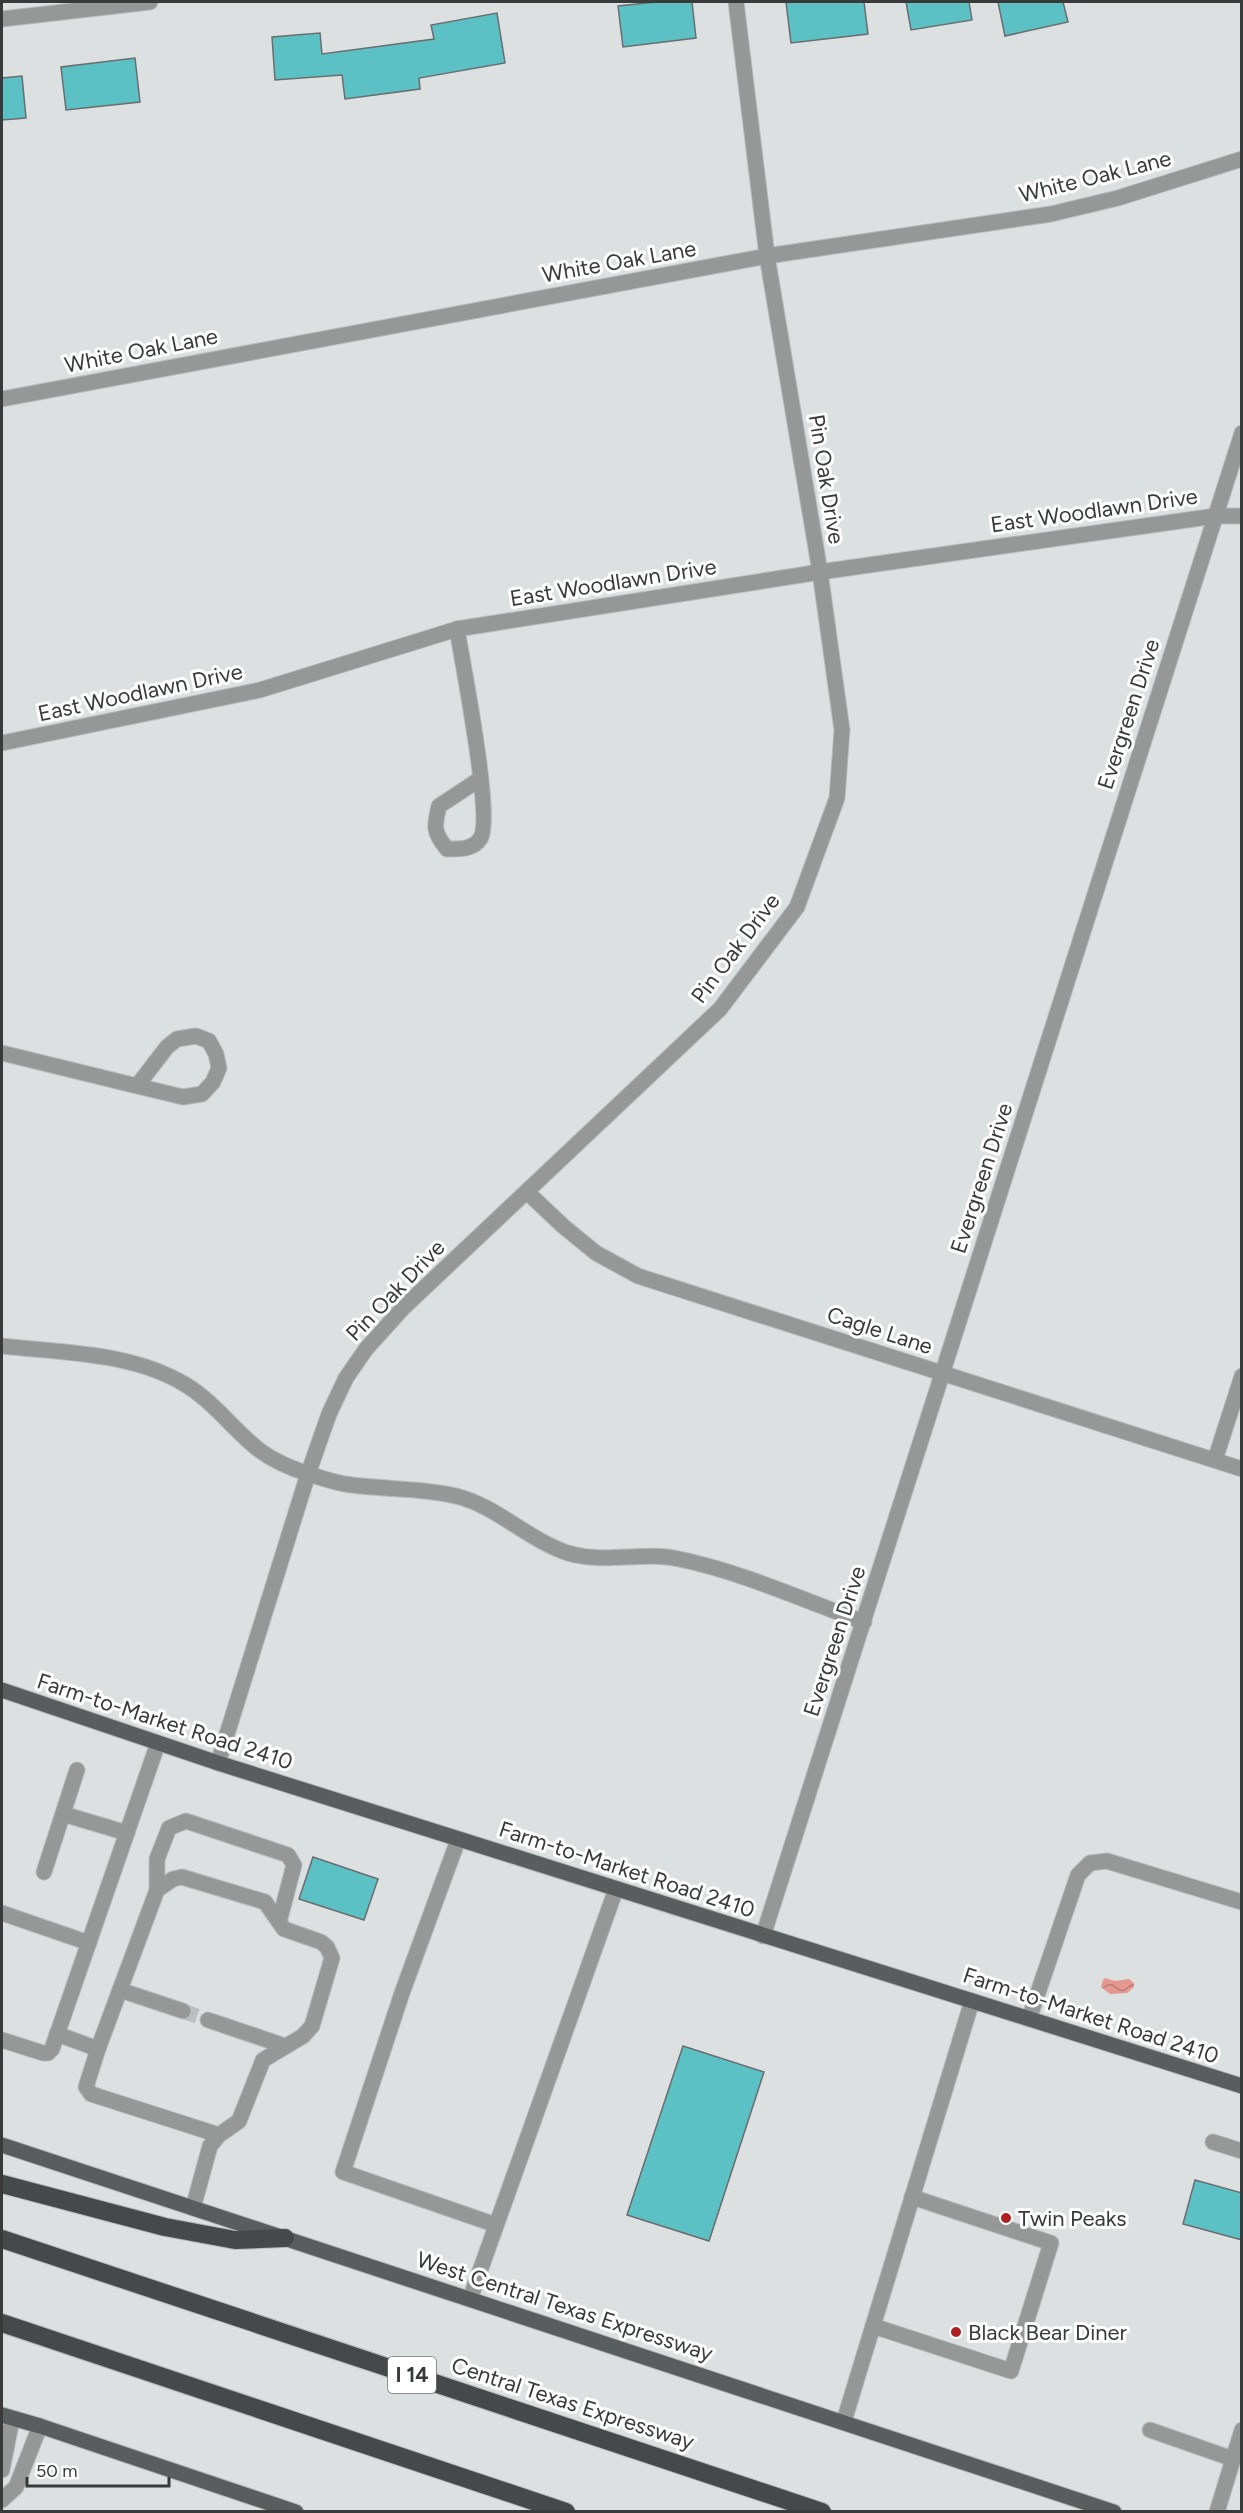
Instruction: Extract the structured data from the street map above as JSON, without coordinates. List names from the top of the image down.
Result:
{
  "streets": {
    "highway": ["I 14", "Central Texas Expressway"],
    "main road": ["Farm-to-Market Road 2410", "West Central Texas Expressway"],
    "street": [
      "White Oak Lane",
      "Pin Oak Drive",
      "East Woodlawn Drive",
      "Evergreen Drive",
      "Cagle Lane"
    ]
  },
  "crossings": [
    ["White Oak Lane", "Pin Oak Drive"],
    ["Pin Oak Drive", "East Woodlawn Drive"],
    ["Pin Oak Drive", "Cagle Lane"],
    ["Pin Oak Drive", "Farm-to-Market Road 2410"],
    ["East Woodlawn Drive", "Evergreen Drive"],
    ["Evergreen Drive", "Cagle Lane"],
    ["Evergreen Drive", "Farm-to-Market Road 2410"]
  ],
  "places": ["Twin Peaks", "Black Bear Diner"],
  "scale_bar": "50 m"
}
